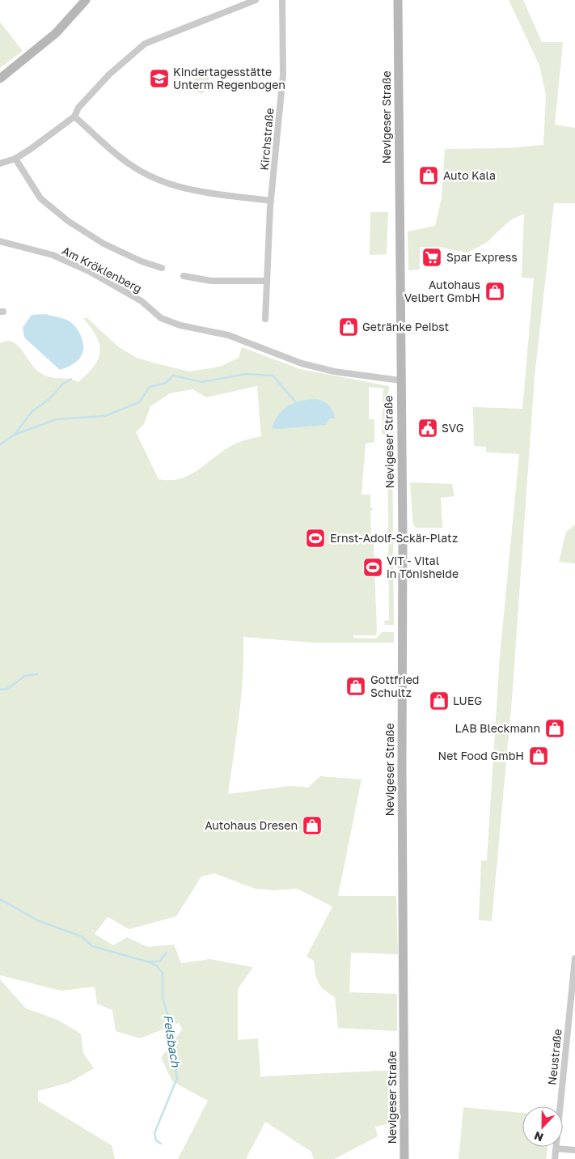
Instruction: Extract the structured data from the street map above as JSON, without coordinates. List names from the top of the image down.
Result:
{
  "streets": {
    "main road": ["Nevigeser Straße"],
    "street": ["Kirchstraße", "Am Kröklenberg", "Neustraße"]
  },
  "crossings": [
    ["Nevigeser Straße", "Am Kröklenberg"]
  ],
  "water": ["Felsbach"],
  "places": {
    "school or university": ["Kindertagesstätte Unterm Regenbogen"],
    "shop": [
      "Auto Kala",
      "Autohaus Velbert GmbH",
      "Getränke Peibst",
      "Gottfried Schultz",
      "LUEG",
      "LAB Bleckmann",
      "Net Food GmbH",
      "Autohaus Dresen"
    ],
    "supermarket": ["Spar Express"],
    "public building": ["SVG"],
    "sports": ["Ernst-Adolf-Sckär-Platz", "ViT - Vital in Tönisheide"]
  },
  "north": "bottom"
}
